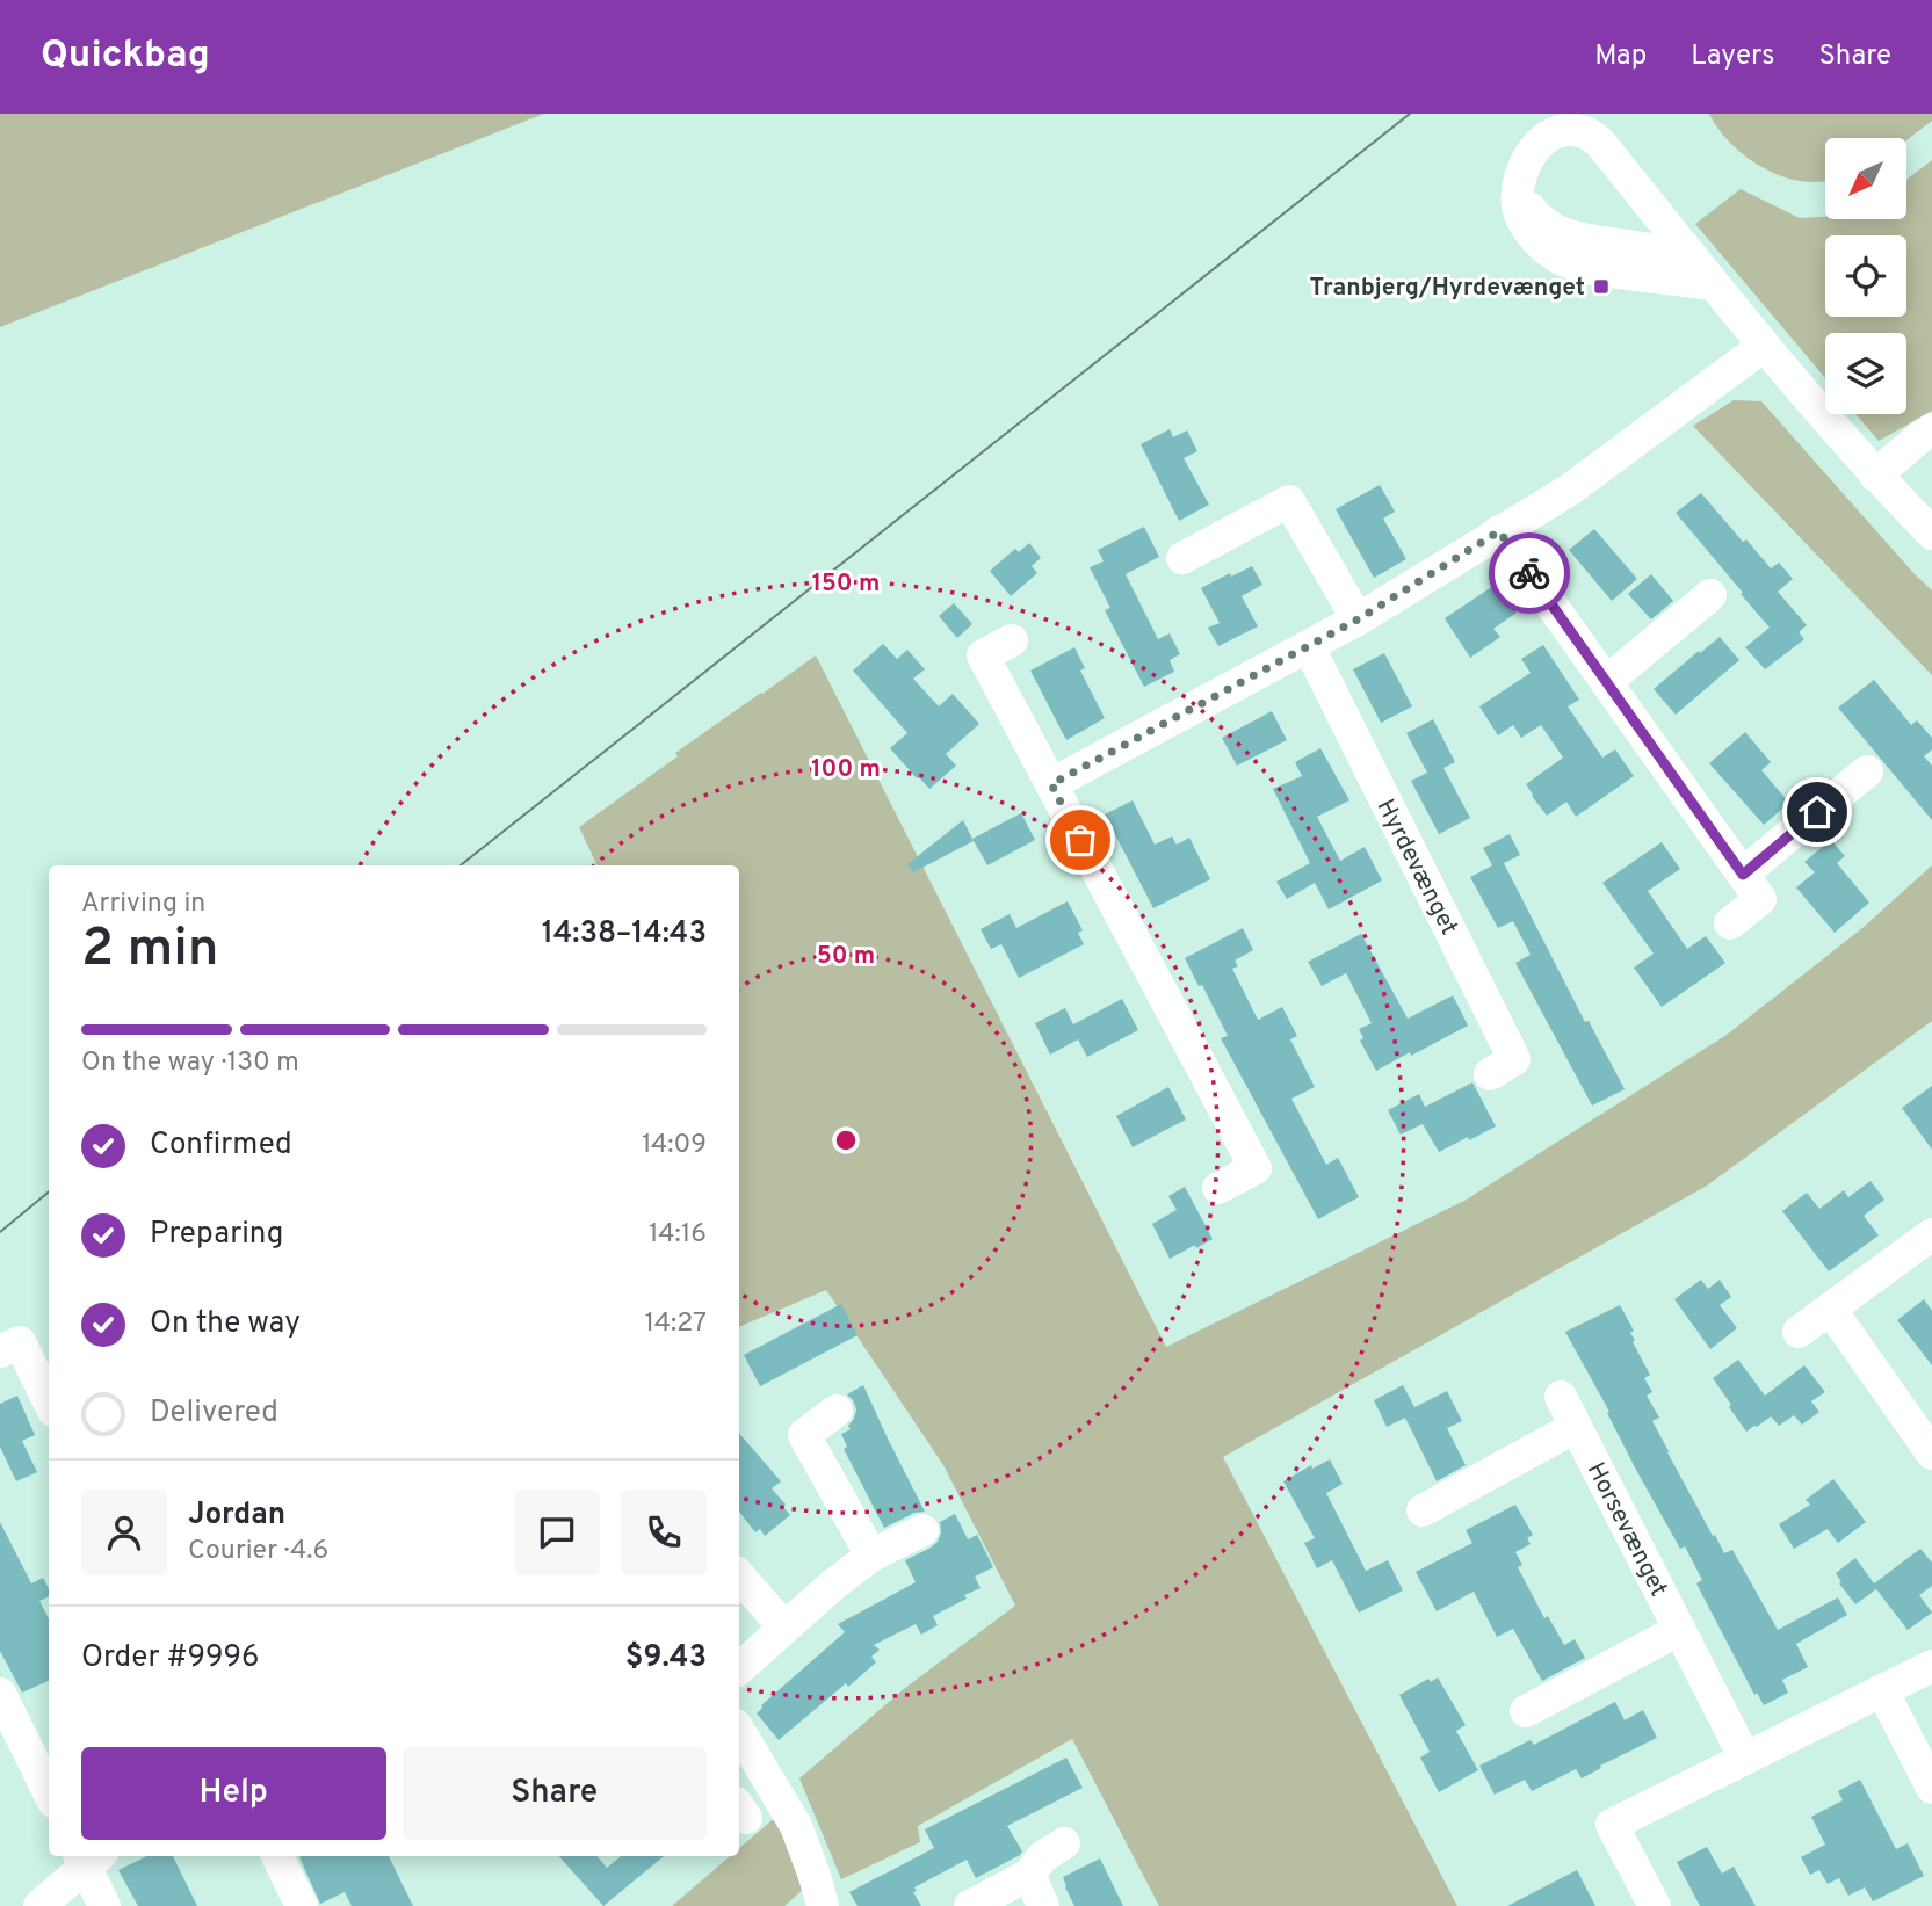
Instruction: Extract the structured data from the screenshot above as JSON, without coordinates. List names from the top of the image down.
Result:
{
  "streets": {
    "street": ["Hyrdevænget", "Horsevænget"]
  },
  "places": {
    "transit": ["Tranbjerg/Hyrdevænget"]
  },
  "north": "bottom left",
  "page": {
    "header": "Quickbag",
    "nav": ["Map", "Layers", "Share"],
    "heading": ["2 min", "Arriving in", "14:38–14:43"],
    "panel": [
      "Jordan",
      "Courier · 4.6",
      "Order #9996",
      "$9.43"
    ],
    "bar": "On the way · 130 m",
    "list": [
      ["Confirmed", "14:09"],
      ["Preparing", "14:16"],
      ["On the way", "14:27"],
      "Delivered"
    ],
    "buttons": ["Help", "Share"]
  },
  "rings": ["150 m", "100 m", "50 m"]
}
